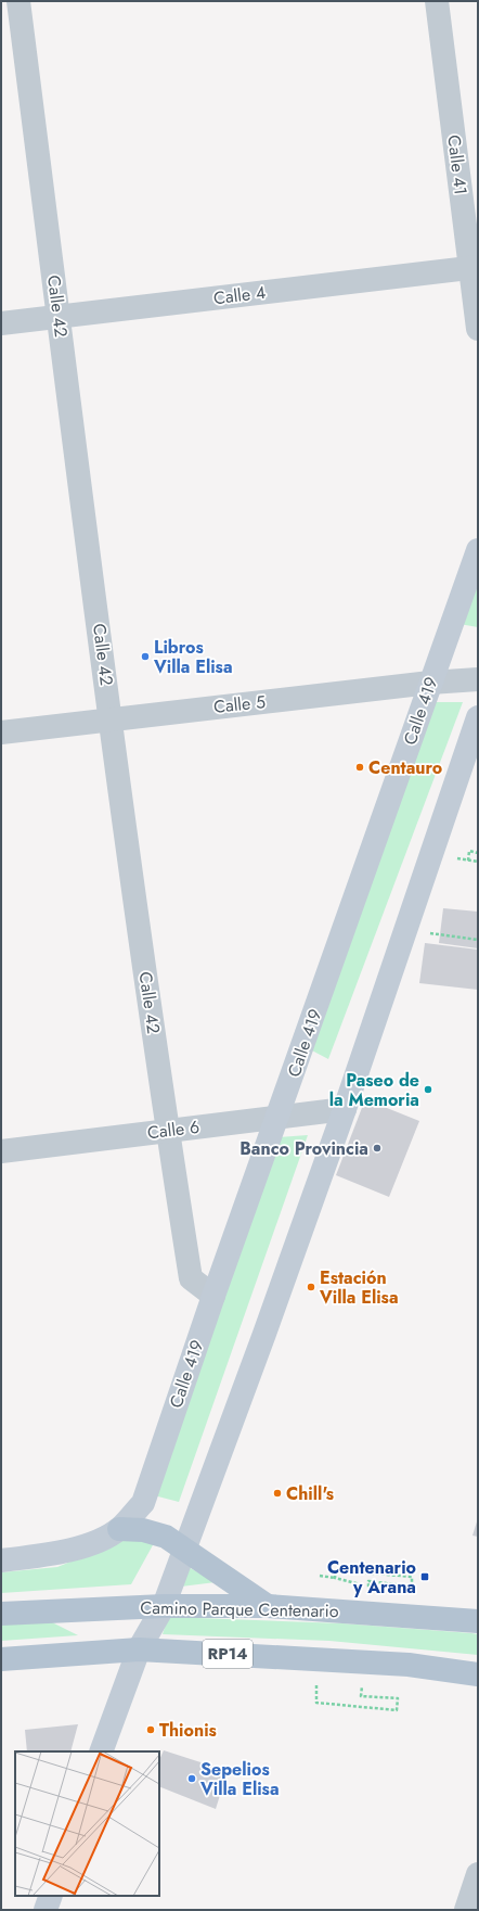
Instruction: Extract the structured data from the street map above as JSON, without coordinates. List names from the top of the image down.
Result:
{
  "streets": {
    "main road": ["Calle 419", "Camino Parque Centenario", "RP14"],
    "street": [
      "Calle 41",
      "Calle 4",
      "Calle 42",
      "Calle 5",
      "Calle 6"
    ]
  },
  "crossings": [
    ["Calle 41", "Calle 4"],
    ["Calle 4", "Calle 42"],
    ["Calle 42", "Calle 5"],
    ["Calle 42", "Calle 419"],
    ["Calle 42", "Calle 6"],
    ["Calle 5", "Calle 419"],
    ["Calle 419", "Calle 6"]
  ],
  "places": {
    "other": [
      "Libros Villa Elisa",
      "Centauro",
      "Paseo de la Memoria",
      "Banco Provincia",
      "Estación Villa Elisa",
      "Chill's",
      "Thionis",
      "Sepelios Villa Elisa"
    ],
    "transit": ["Centenario y Arana"]
  }
}
